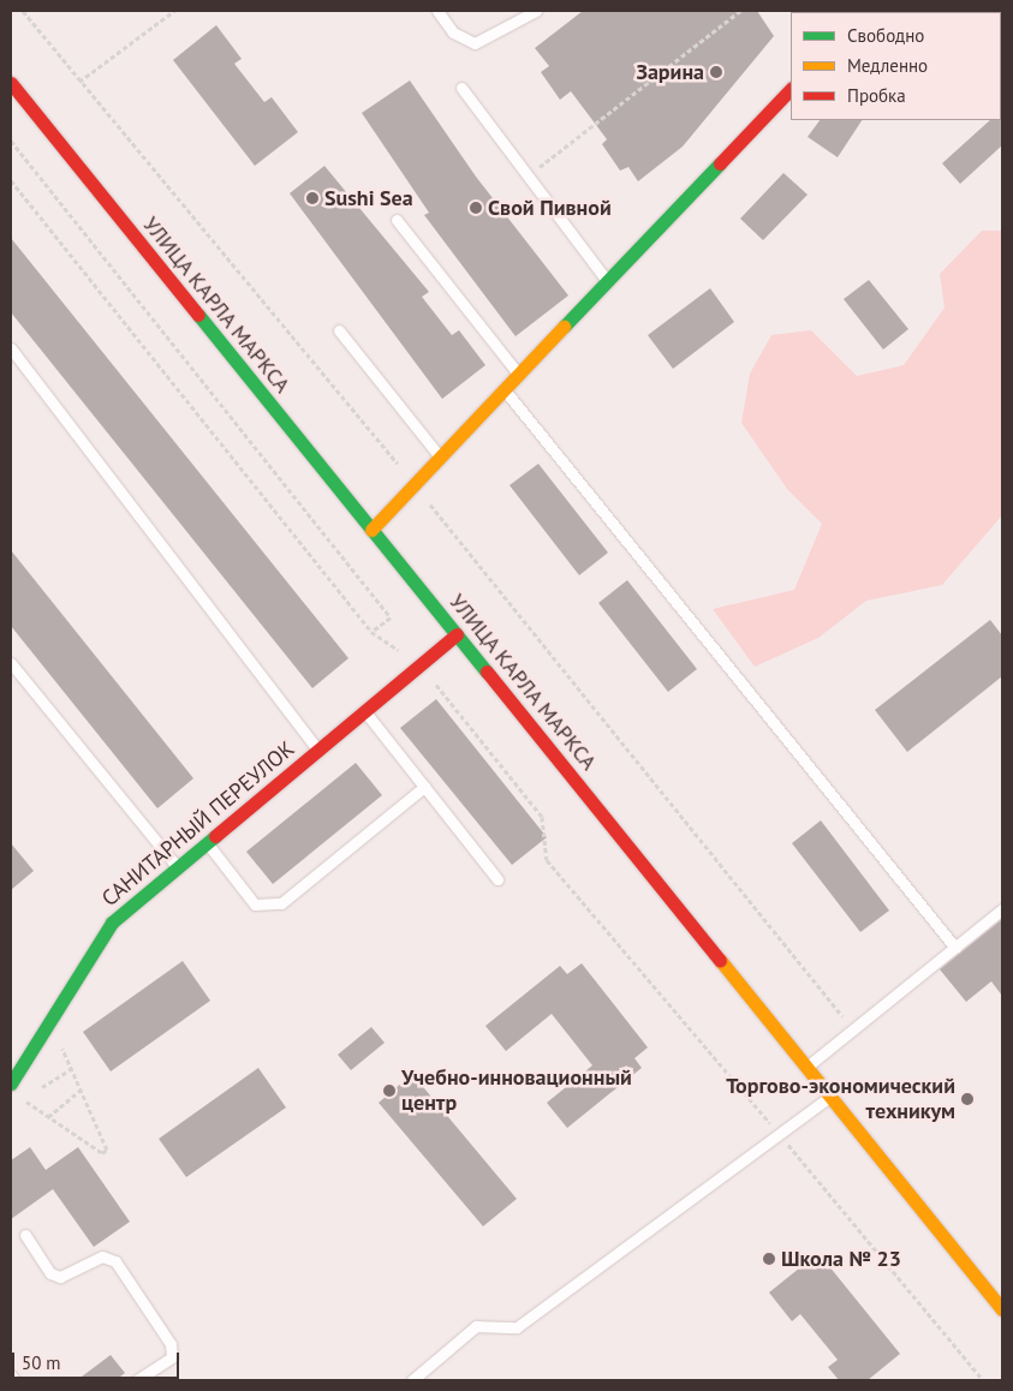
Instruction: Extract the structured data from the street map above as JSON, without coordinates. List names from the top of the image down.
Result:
{
  "streets": {
    "main road": ["УЛИЦА КАРЛА МАРКСА", "САНИТАРНЫЙ ПЕРЕУЛОК"]
  },
  "crossings": [
    ["УЛИЦА КАРЛА МАРКСА", "САНИТАРНЫЙ ПЕРЕУЛОК"]
  ],
  "places": [
    "Зарина",
    "Sushi Sea",
    "Свой Пивной",
    "Учебно-инновационный центр",
    "Торгово-экономический техникум",
    "Школа № 23"
  ],
  "legend": ["Свободно", "Медленно", "Пробка"],
  "scale_bar": "50 m"
}
